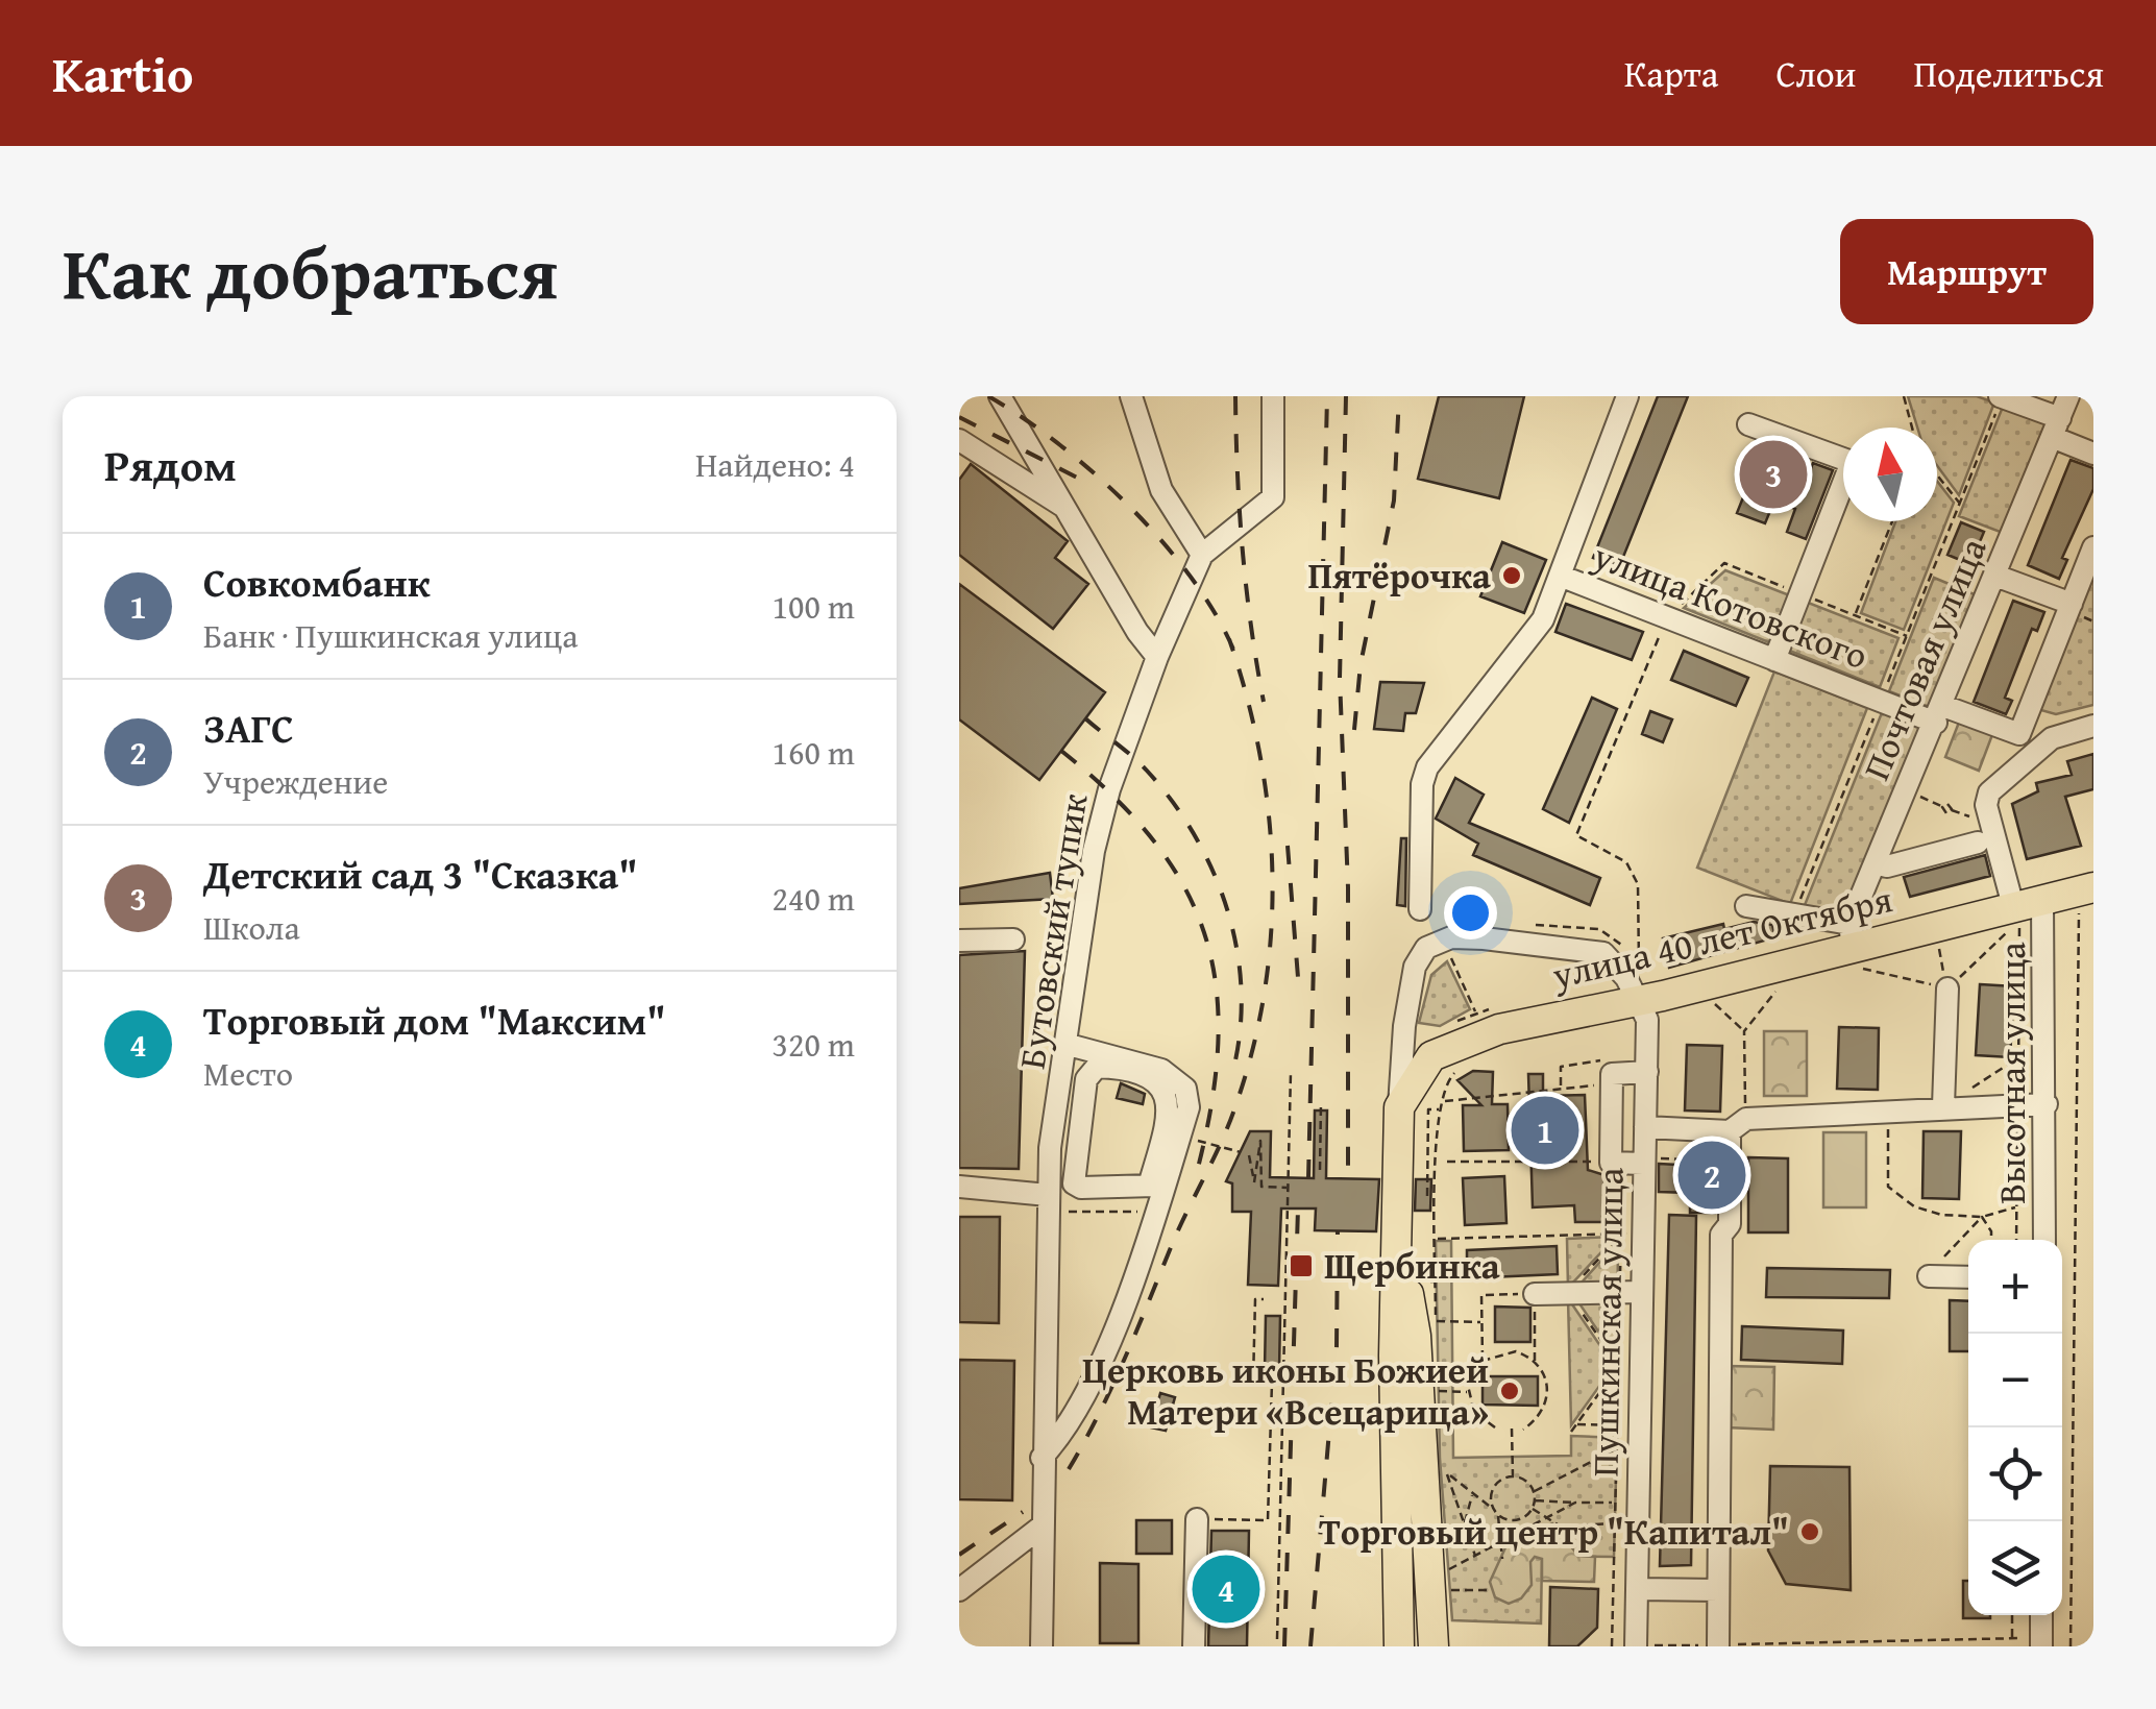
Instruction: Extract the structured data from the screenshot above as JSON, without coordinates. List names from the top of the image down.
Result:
{
  "streets": {
    "main road": ["улица 40 лет Октября"],
    "street": [
      "улица Котовского",
      "Почтовая улица",
      "Бутовский тупик",
      "Высотная улица",
      "Пушкинская улица"
    ]
  },
  "crossings": [
    ["улица Котовского", "Почтовая улица"],
    ["Почтовая улица", "улица 40 лет Октября"],
    ["улица 40 лет Октября", "Высотная улица"],
    ["улица 40 лет Октября", "Пушкинская улица"]
  ],
  "places": {
    "other": ["Пятёрочка", "Церковь иконы Божией Матери «Всецарица»", "Торговый центр \"Капитал\""],
    "transit": ["Щербинка"]
  },
  "north": "top",
  "page": {
    "header": "Kartio",
    "nav": ["Карта", "Слои", "Поделиться"],
    "title": "Как добраться",
    "buttons": "Маршрут",
    "heading": ["Рядом", "Найдено: 4"],
    "pins": [
      "3",
      "1",
      "2",
      "4"
    ],
    "list": [
      {
        "mark": "1",
        "name": "Совкомбанк",
        "note": "Банк · Пушкинская улица",
        "value": "100 m"
      },
      {
        "mark": "2",
        "name": "ЗАГС",
        "note": "Учреждение",
        "value": "160 m"
      },
      {
        "mark": "3",
        "name": "Детский сад 3 \"Сказка\"",
        "note": "Школа",
        "value": "240 m"
      },
      {
        "mark": "4",
        "name": "Торговый дом \"Максим\"",
        "note": "Место",
        "value": "320 m"
      }
    ],
    "map_buttons": ["+", "−"]
  }
}
